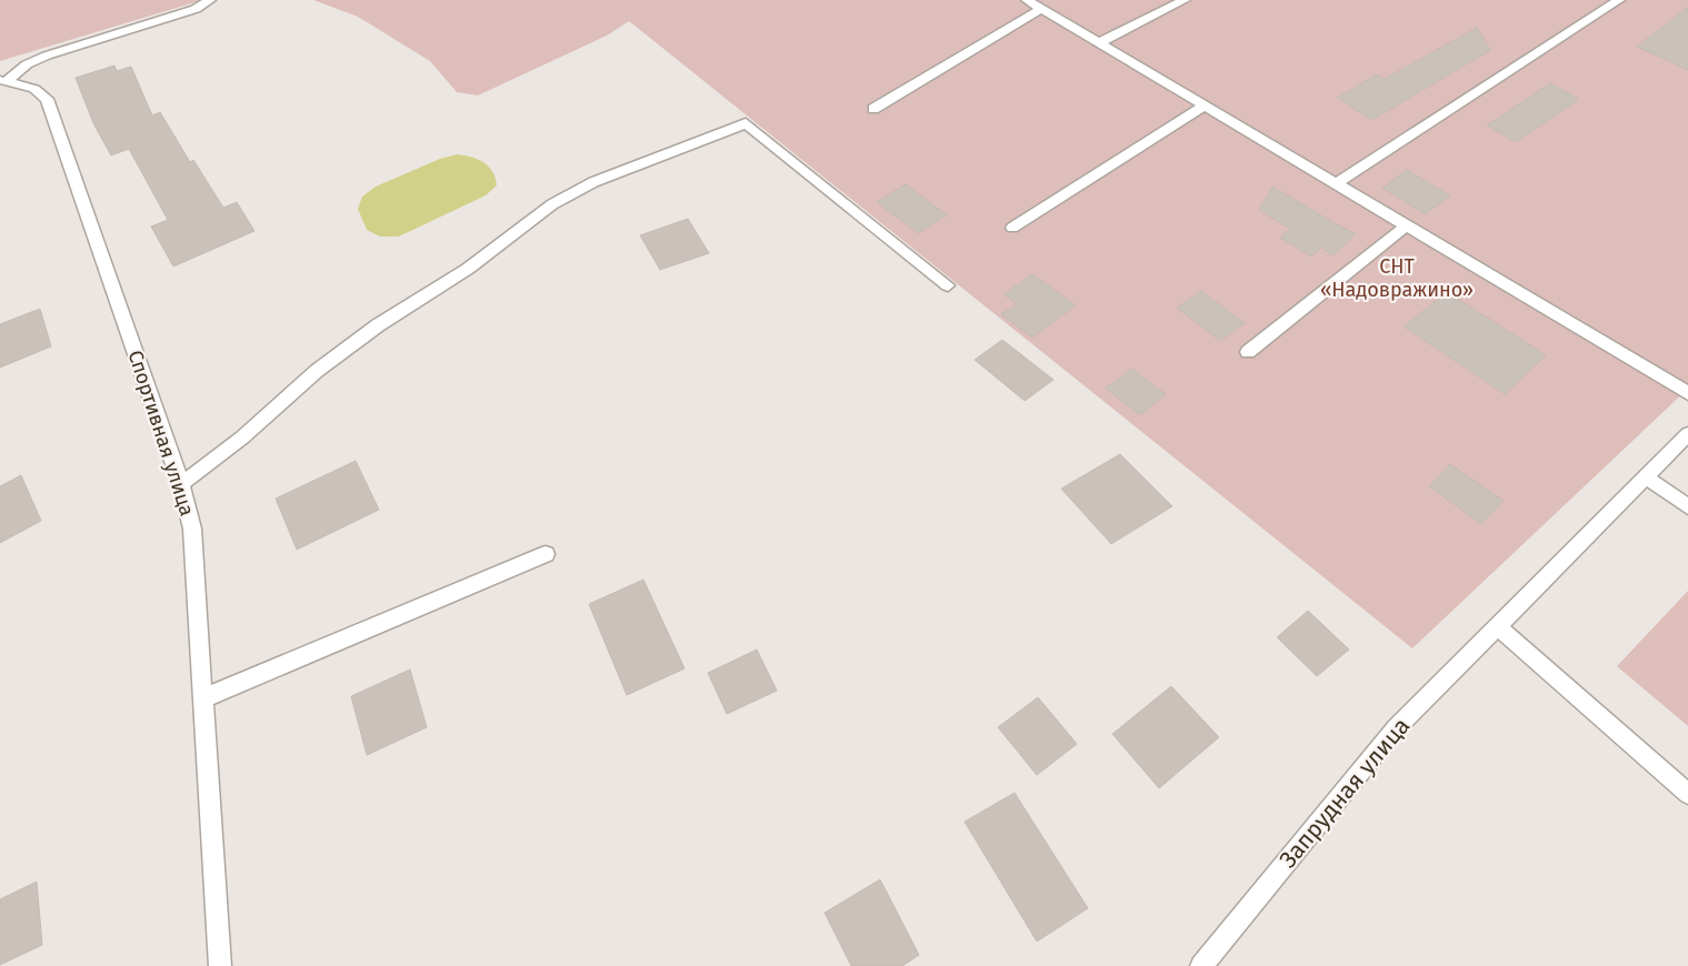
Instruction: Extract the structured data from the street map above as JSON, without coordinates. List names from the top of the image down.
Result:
{
  "streets": {
    "street": ["Спортивная улица", "Запрудная улица"]
  },
  "parks": ["СНТ «Надовражино»"]
}
